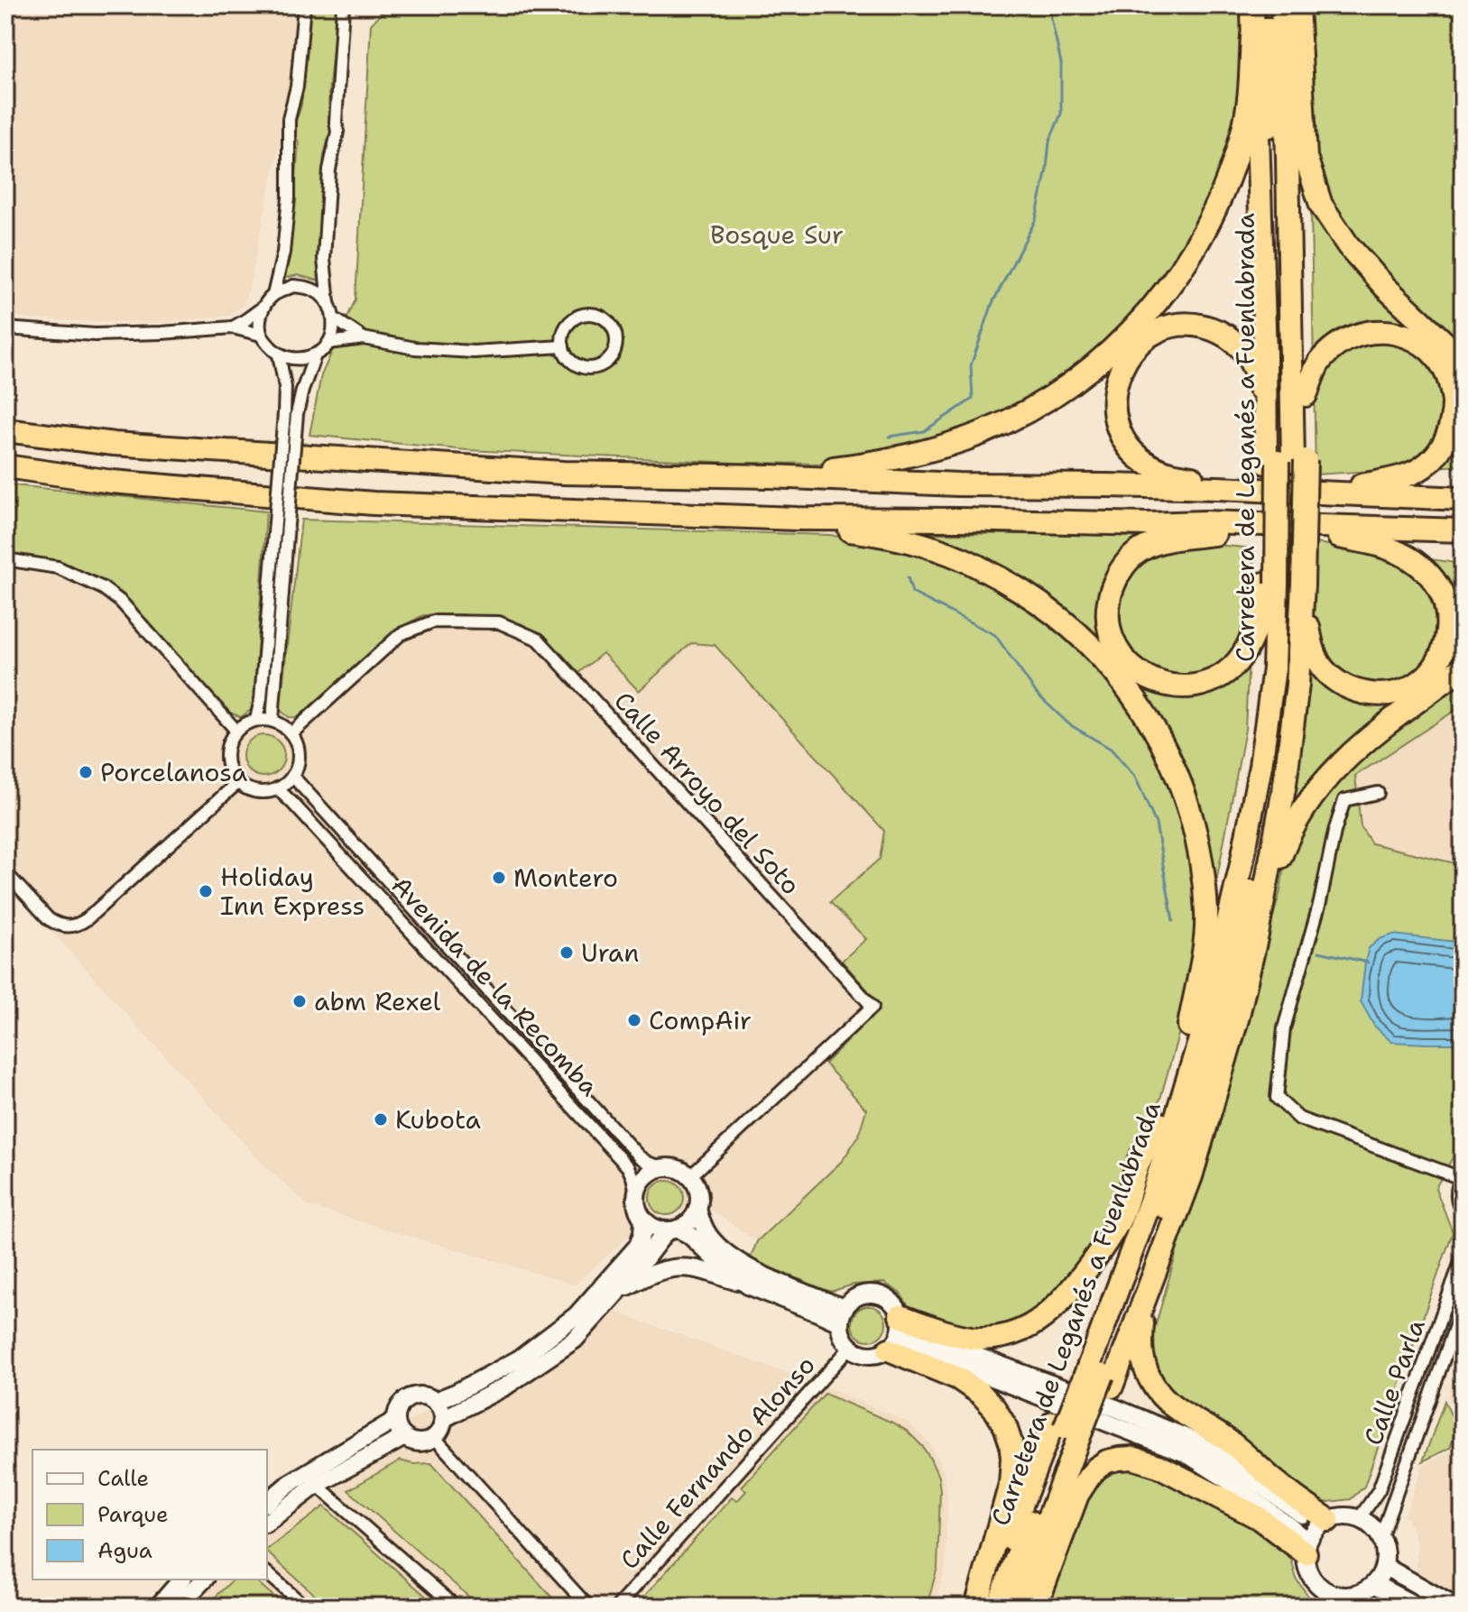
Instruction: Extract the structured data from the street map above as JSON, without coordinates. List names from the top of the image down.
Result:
{
  "streets": {
    "highway": ["Carretera de Leganés a Fuenlabrada"],
    "street": [
      "Calle Arroyo del Soto",
      "Avenida de la Recomba",
      "Calle Parla",
      "Calle Fernando Alonso"
    ]
  },
  "crossings": [
    ["Calle Arroyo del Soto", "Avenida de la Recomba"]
  ],
  "parks": ["Bosque Sur"],
  "places": [
    "Porcelanosa",
    "Montero",
    "Holiday Inn Express",
    "Uran",
    "abm Rexel",
    "CompAir",
    "Kubota"
  ],
  "legend": ["Calle", "Parque", "Agua"]
}
